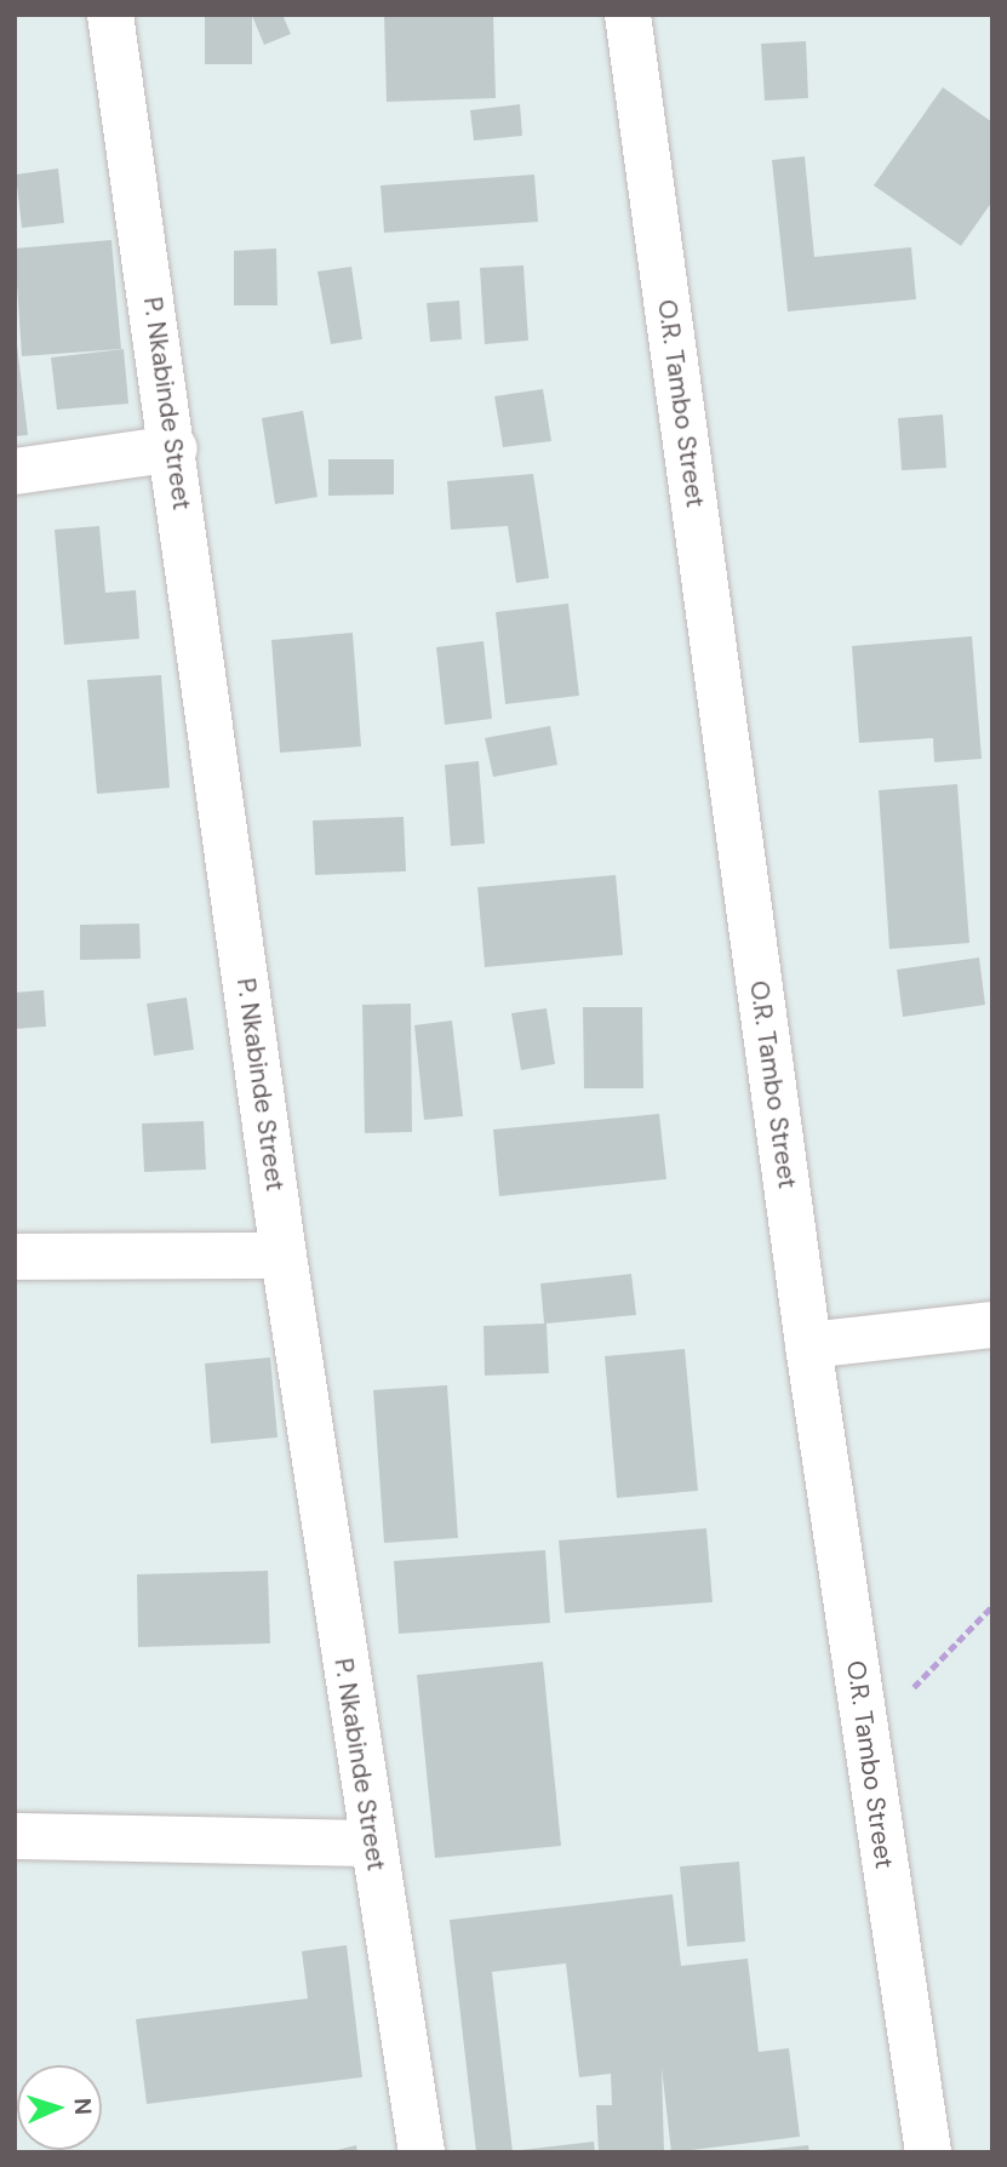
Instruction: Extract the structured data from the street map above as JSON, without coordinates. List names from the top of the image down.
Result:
{
  "streets": {
    "street": ["P. Nkabinde Street", "O.R. Tambo Street"]
  },
  "north": "right"
}
